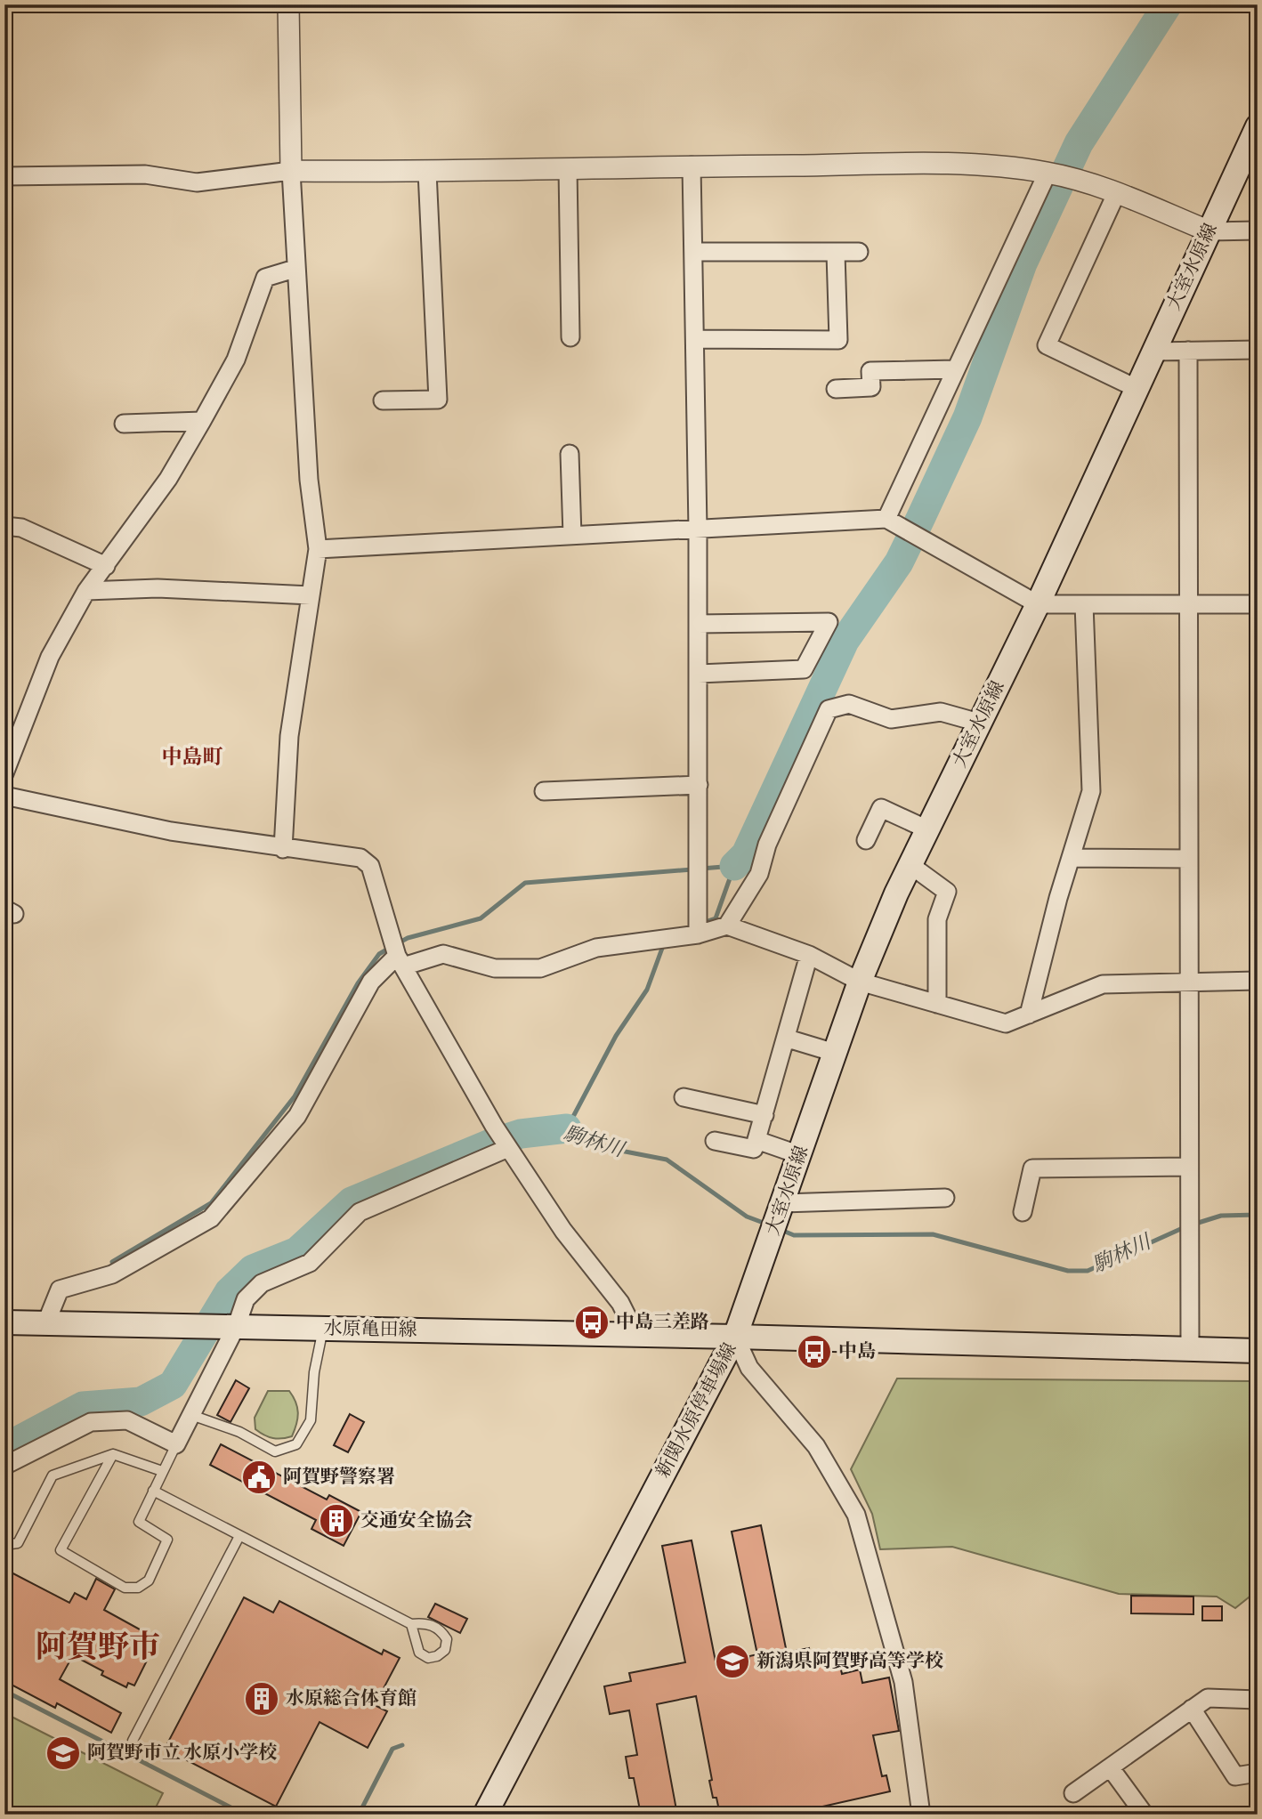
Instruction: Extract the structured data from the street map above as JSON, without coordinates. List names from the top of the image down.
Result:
{
  "streets": {
    "main road": ["大室水原線", "水原亀田線", "新関水原停車場線"]
  },
  "crossings": [
    ["大室水原線", "水原亀田線"],
    ["大室水原線", "新関水原停車場線"],
    ["水原亀田線", "新関水原停車場線"]
  ],
  "districts": ["中島町", "阿賀野市"],
  "water": ["駒林川"],
  "places": {
    "bus stop": ["中島三差路", "中島"],
    "public building": ["阿賀野警察署"],
    "building": ["交通安全協会", "水原総合体育館"],
    "school or university": ["新潟県阿賀野高等学校", "阿賀野市立 水原小学校"]
  }
}
